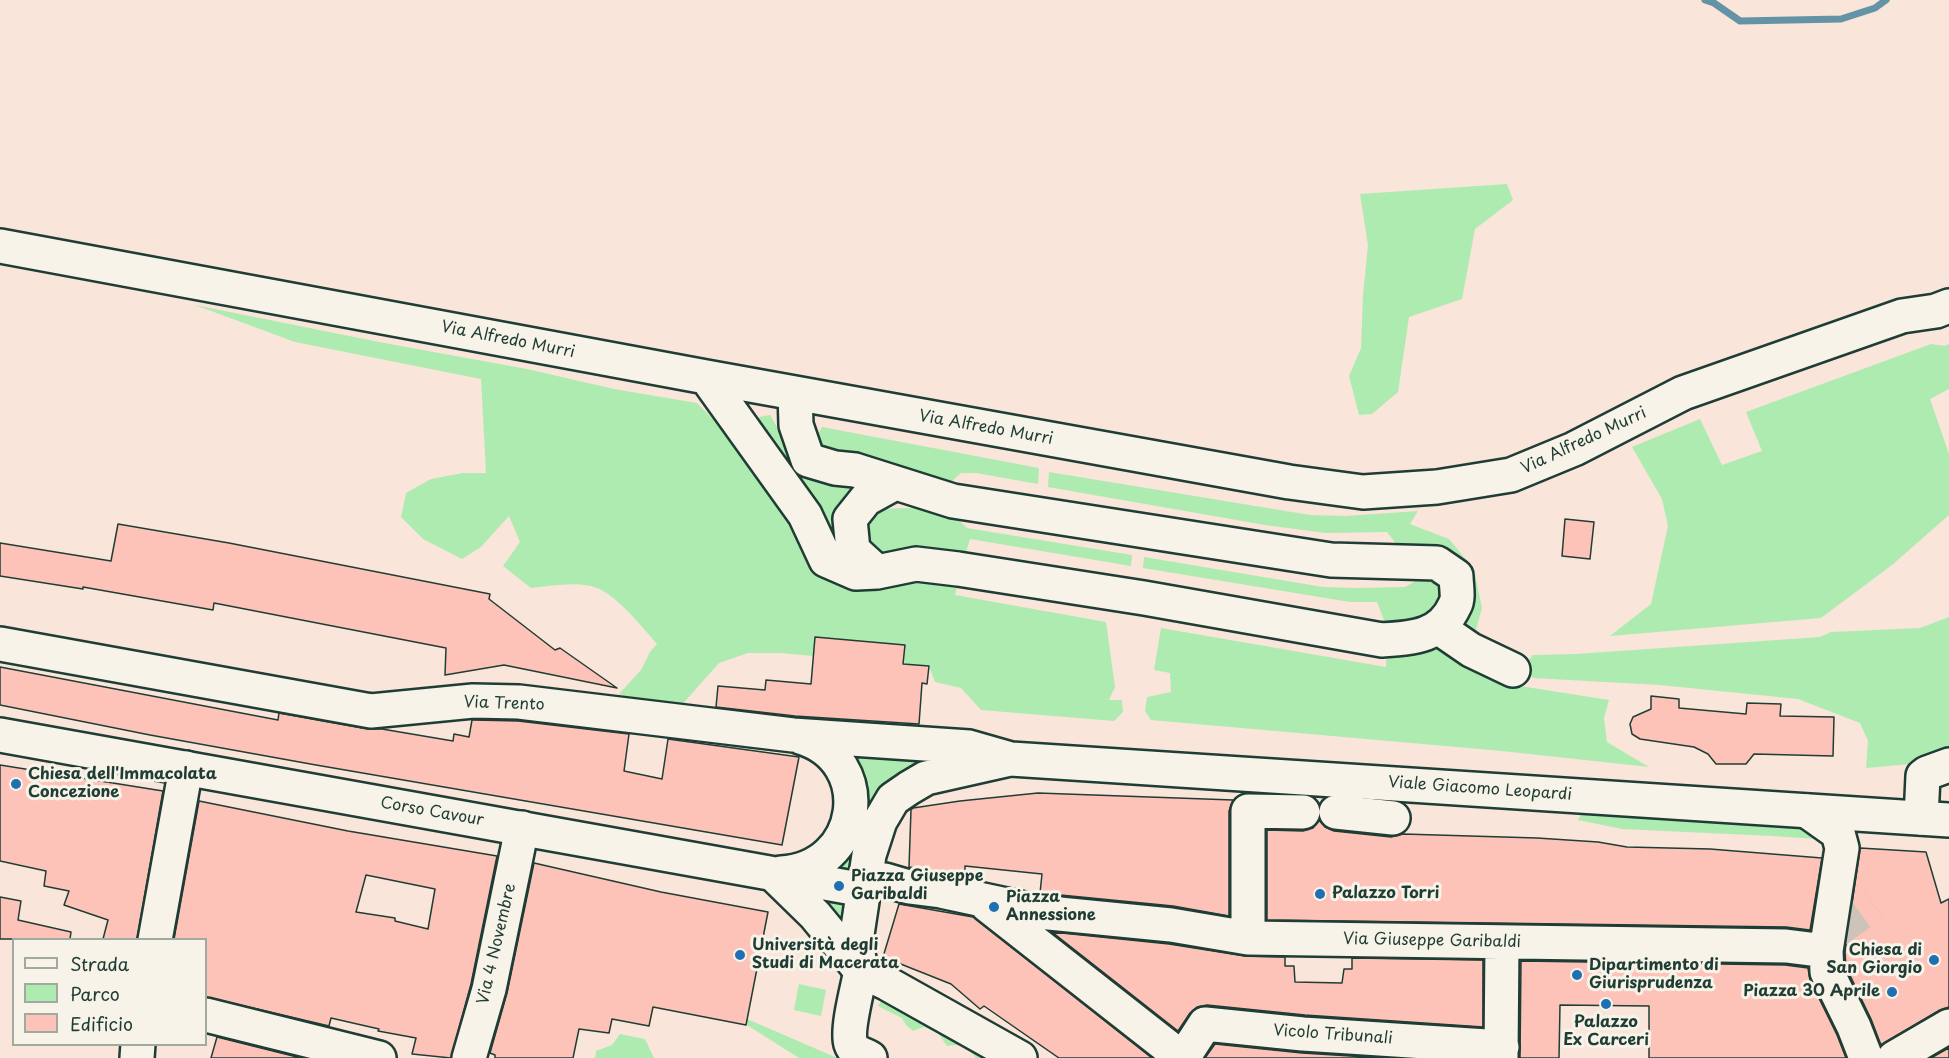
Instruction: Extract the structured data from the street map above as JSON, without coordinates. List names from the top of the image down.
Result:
{
  "streets": {
    "street": [
      "Via Alfredo Murri",
      "Via Trento",
      "Viale Giacomo Leopardi",
      "Corso Cavour",
      "Via Giuseppe Garibaldi",
      "Via 4 Novembre",
      "Vicolo Tribunali"
    ]
  },
  "crossings": [
    ["Via Trento", "Viale Giacomo Leopardi"],
    ["Corso Cavour", "Via 4 Novembre"]
  ],
  "places": [
    "Chiesa dell'Immacolata Concezione",
    "Piazza Giuseppe Garibaldi",
    "Palazzo Torri",
    "Piazza Annessione",
    "Università degli Studi di Macerata",
    "Chiesa di San Giorgio",
    "Dipartimento di Giurisprudenza",
    "Piazza 30 Aprile",
    "Palazzo Ex Carceri"
  ],
  "legend": ["Strada", "Parco", "Edificio"]
}
